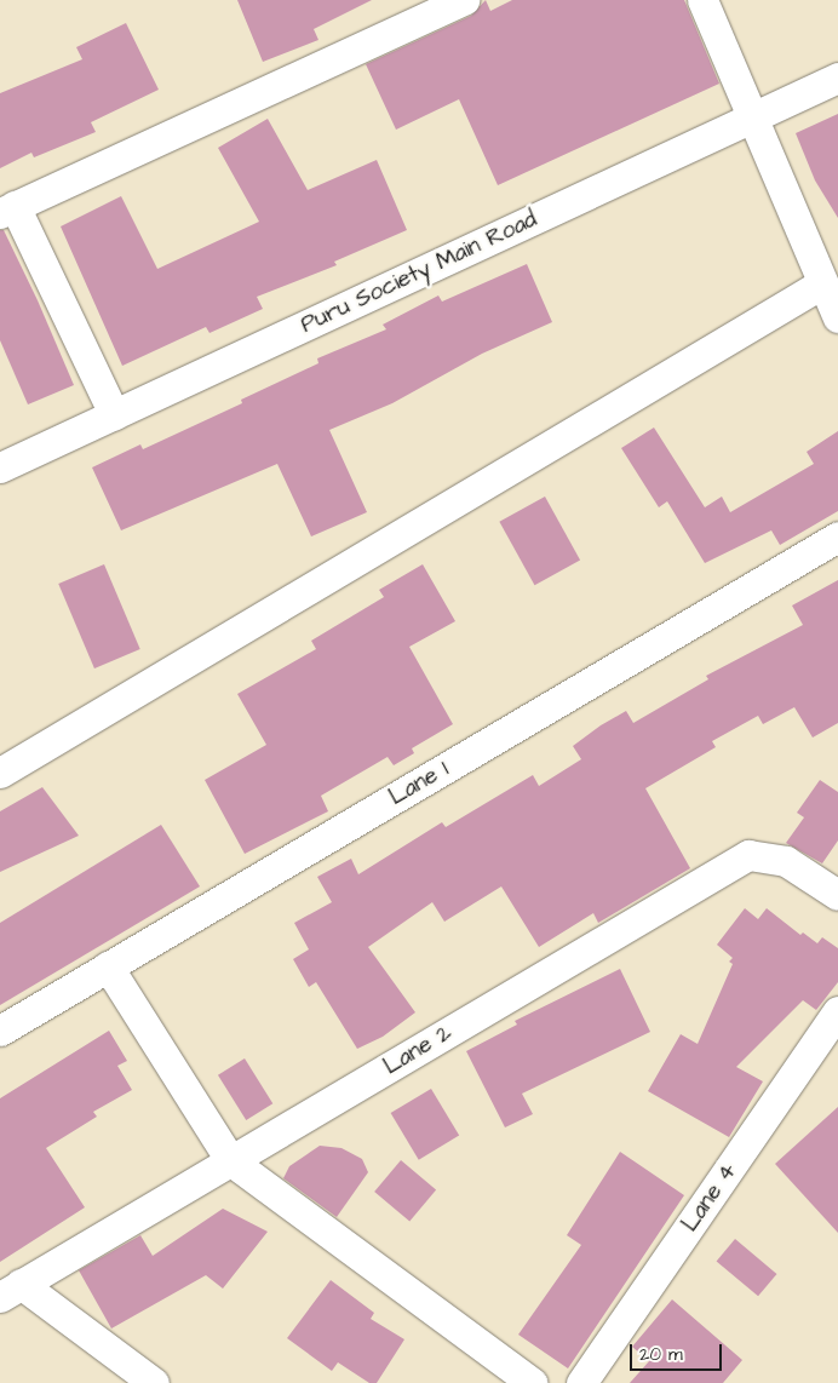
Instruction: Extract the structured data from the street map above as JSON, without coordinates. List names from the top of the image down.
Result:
{
  "streets": {
    "street": [
      "Puru Society Main Road",
      "Lane 1",
      "Lane 2",
      "Lane 4"
    ]
  },
  "scale_bar": "20 m"
}
